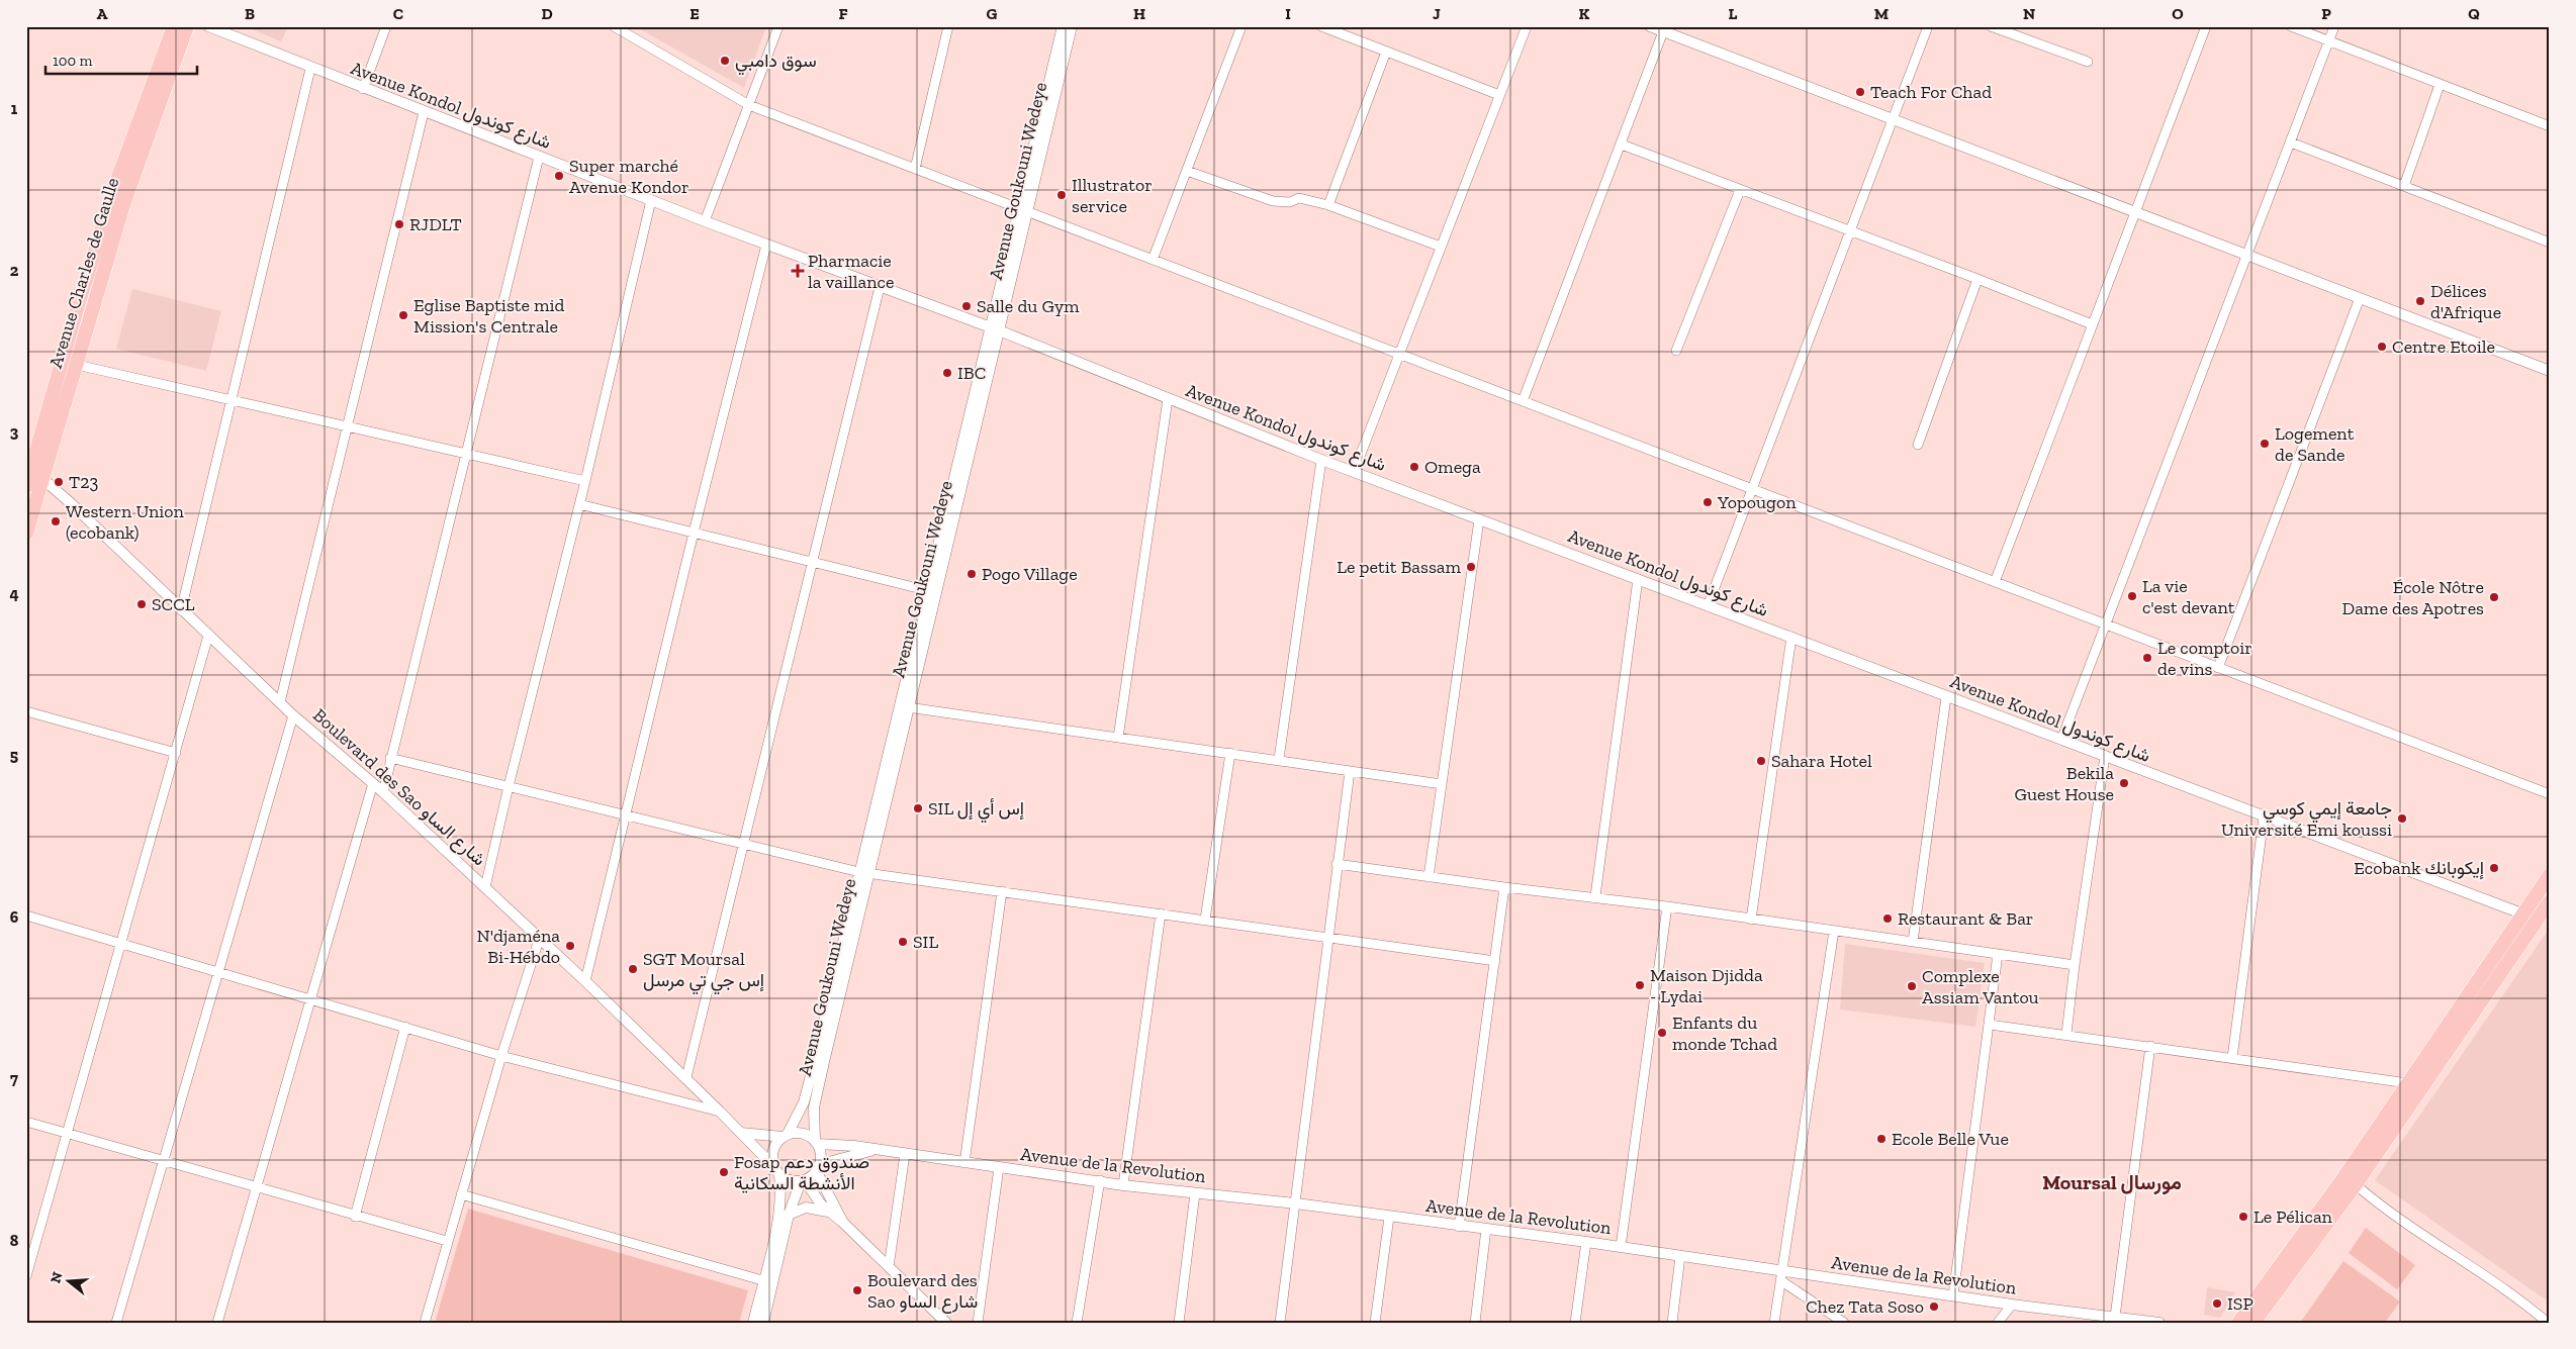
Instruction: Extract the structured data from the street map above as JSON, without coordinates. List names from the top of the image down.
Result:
{
  "streets": {
    "main road": ["Avenue Charles de Gaulle"],
    "street": [
      "Avenue Kondol شارع كوندول",
      "Avenue Goukouni Wedeye",
      "Boulevard des Sao شارع الساو",
      "Avenue de la Revolution"
    ]
  },
  "crossings": [
    ["Avenue Kondol شارع كوندول", "Avenue Goukouni Wedeye"],
    ["Avenue Goukouni Wedeye", "Boulevard des Sao شارع الساو"],
    ["Avenue Goukouni Wedeye", "Avenue de la Revolution"],
    ["Avenue Charles de Gaulle", "Boulevard des Sao شارع الساو"],
    ["Boulevard des Sao شارع الساو", "Avenue de la Revolution"]
  ],
  "districts": ["Moursal مورسال"],
  "places": {
    "other": [
      "سوق دامبي",
      "Teach For Chad",
      "Super marché Avenue Kondor",
      "Illustrator service",
      "RJDLT",
      "Délices d'Afrique",
      "Salle du Gym",
      "Eglise Baptiste mid Mission's Centrale",
      "Centre Etoile",
      "IBC",
      "Logement de Sande",
      "Omega",
      "T23",
      "Yopougon",
      "Western Union (ecobank)",
      "Le petit Bassam",
      "Pogo Village",
      "La vie c'est devant",
      "École Nôtre Dame des Apotres",
      "SCCL",
      "Le comptoir de vins",
      "Sahara Hotel",
      "Bekila Guest House",
      "SIL إس أي إل",
      "جامعة إيمي كوسي Université Emi koussi",
      "Ecobank إيكوبانك",
      "Restaurant & Bar",
      "SIL",
      "N'djaména Bi-Hébdo",
      "SGT Moursal إس جي تي مرسل",
      "Maison Djidda - Lydai",
      "Complexe Assiam Vantou",
      "Enfants du monde Tchad",
      "Ecole Belle Vue",
      "Fosap صندوق دعم الأنشطة السكانية",
      "Le Pélican",
      "Boulevard des Sao شارع الساو",
      "ISP",
      "Chez Tata Soso"
    ],
    "health": ["Pharmacie la vaillance"]
  },
  "scale_bar": "100 m",
  "north": "left",
  "grid": {
    "columns": [
      "A",
      "B",
      "C",
      "D",
      "E",
      "F",
      "G",
      "H",
      "I",
      "J",
      "K",
      "L",
      "M",
      "N",
      "O",
      "P",
      "Q"
    ],
    "rows": [
      "1",
      "2",
      "3",
      "4",
      "5",
      "6",
      "7",
      "8"
    ]
  }
}
